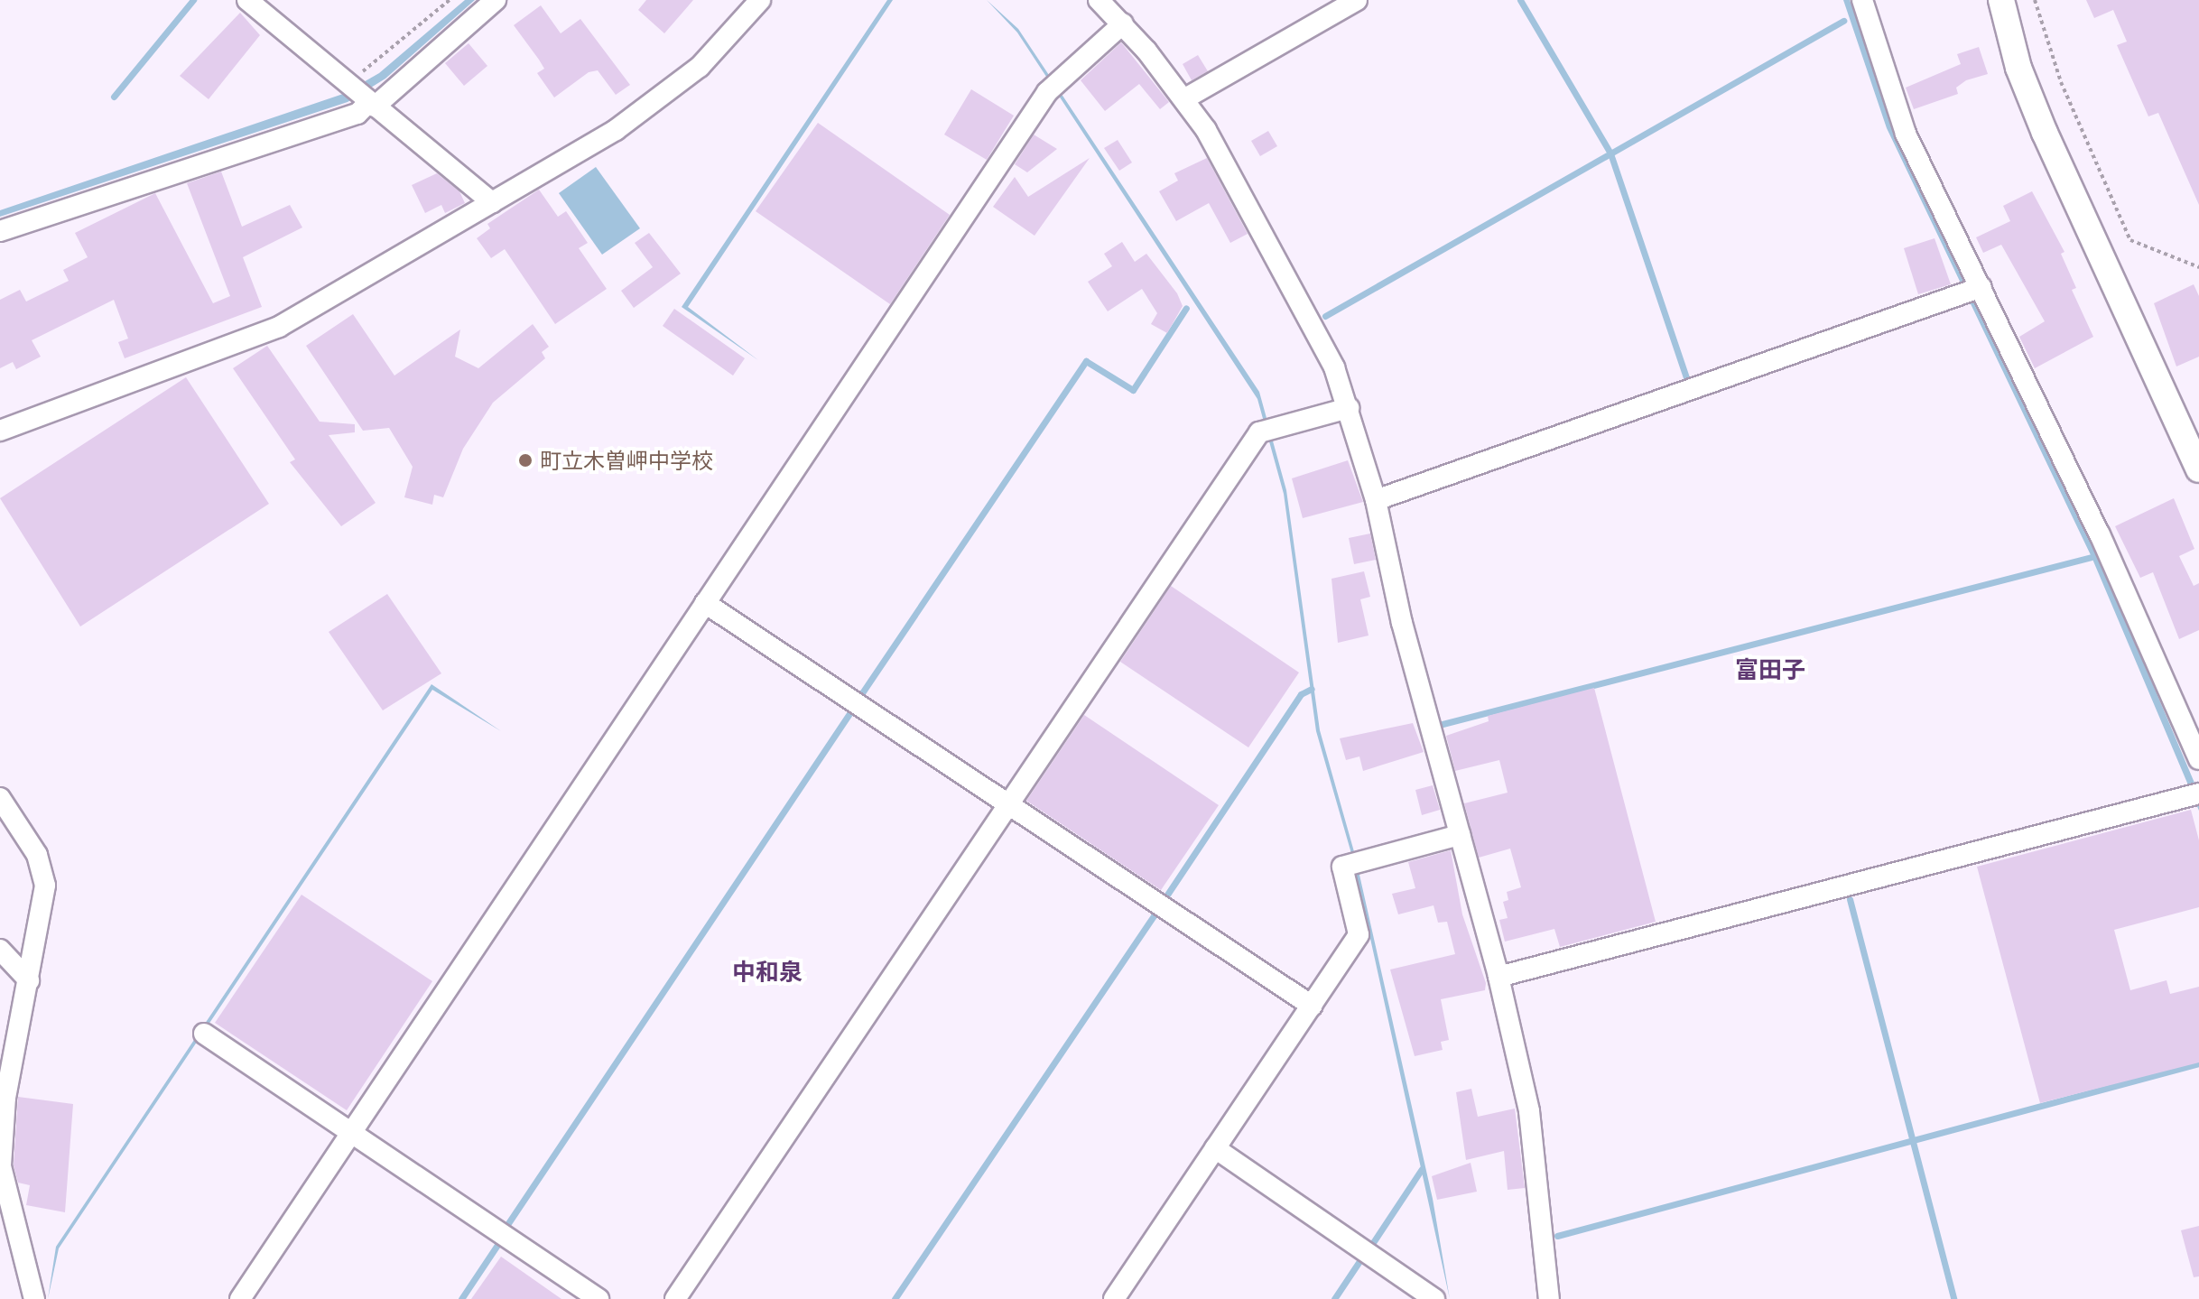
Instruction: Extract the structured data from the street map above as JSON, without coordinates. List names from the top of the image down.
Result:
{
  "districts": ["富田子", "中和泉"],
  "places": ["町立木曽岬中学校"]
}
